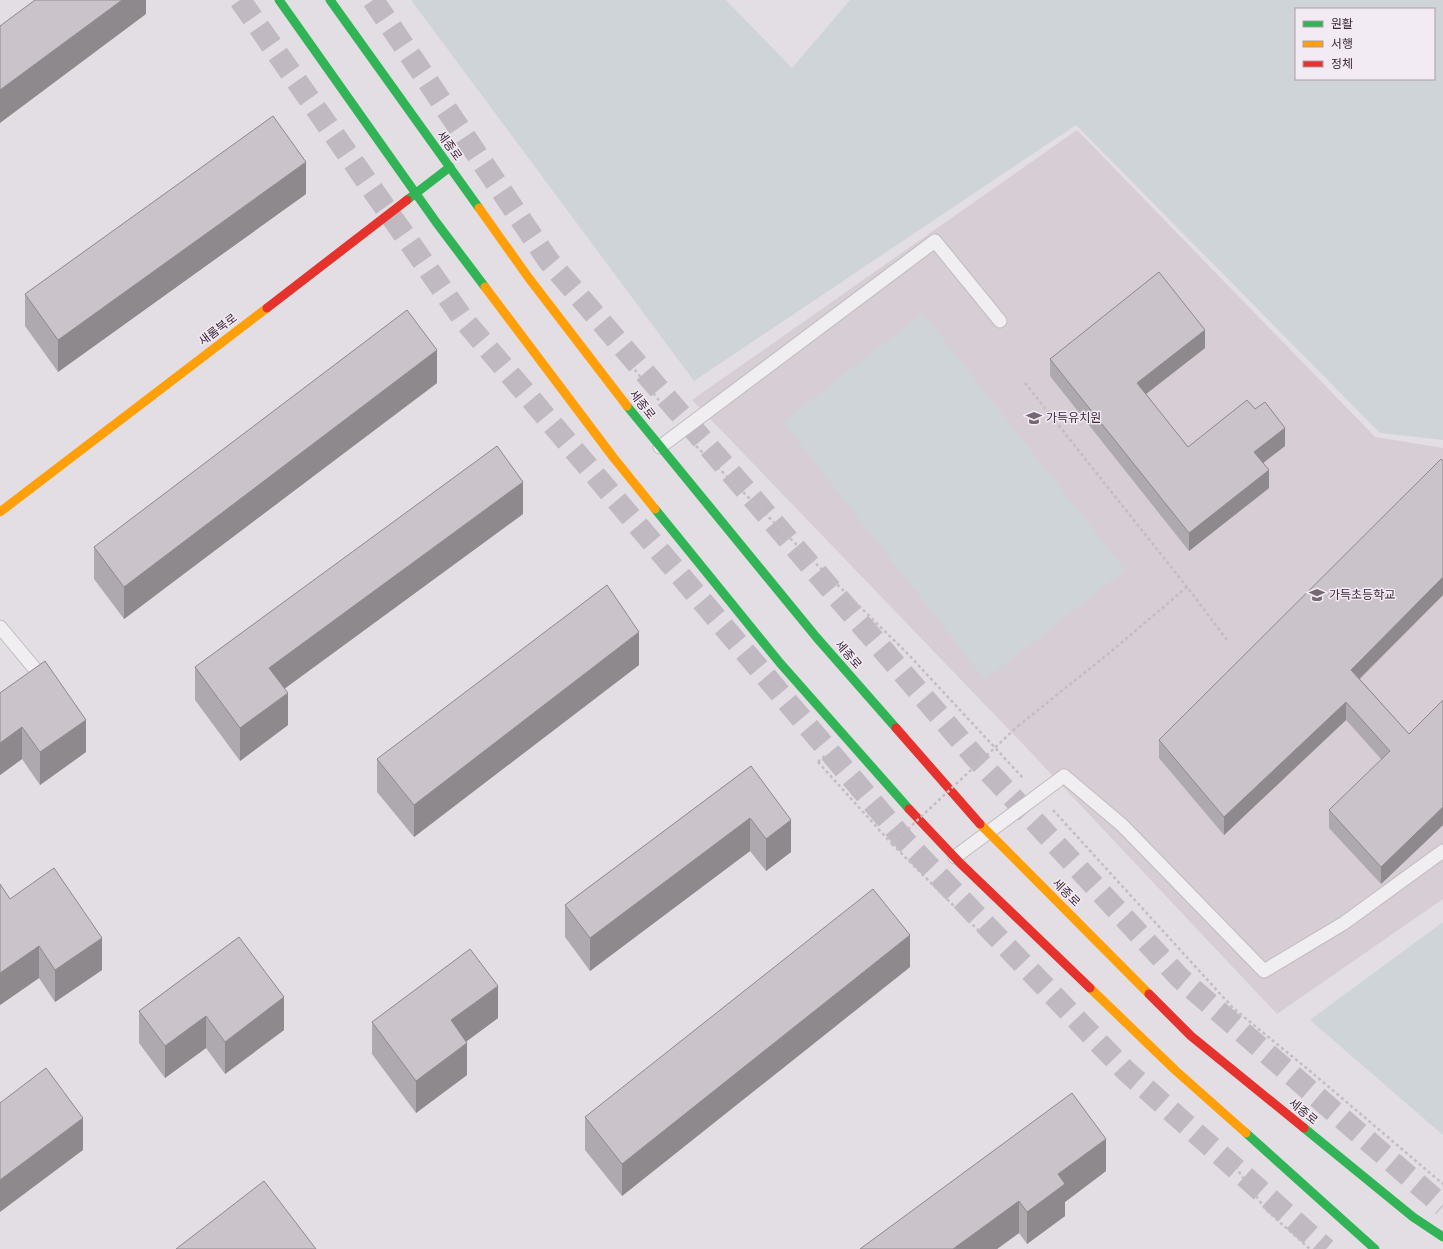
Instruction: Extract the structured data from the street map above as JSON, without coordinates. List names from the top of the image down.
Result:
{
  "streets": {
    "main road": ["세종로", "새롬북로"]
  },
  "crossings": [
    ["세종로", "새롬북로"]
  ],
  "places": {
    "school or university": ["가득유치원", "가득초등학교"]
  },
  "legend": ["원활", "서행", "정체"]
}
